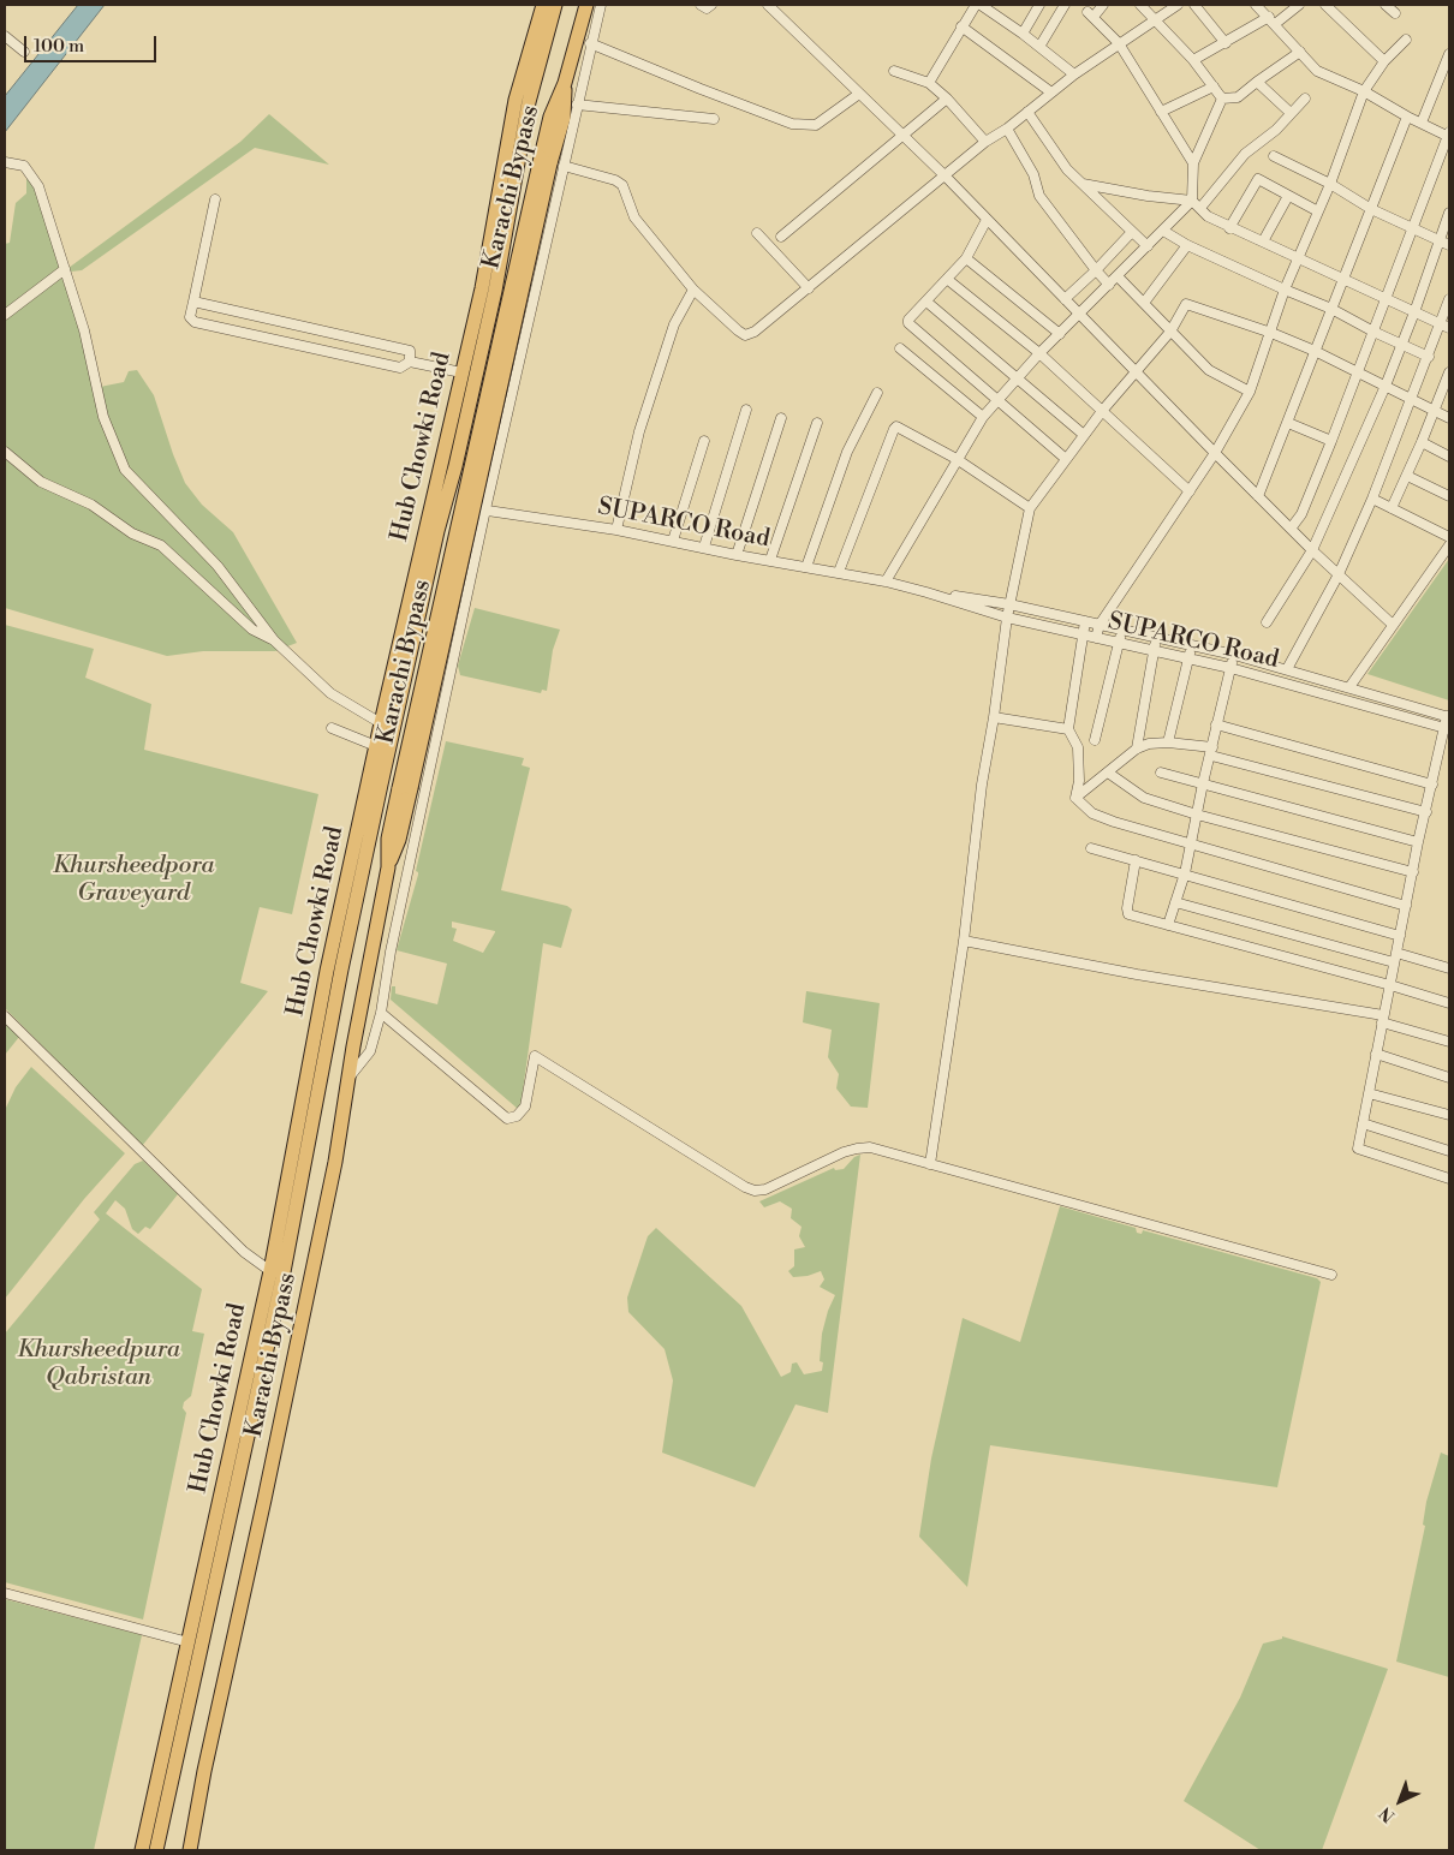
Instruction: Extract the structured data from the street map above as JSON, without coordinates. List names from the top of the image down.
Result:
{
  "streets": {
    "highway": ["Karachi Bypass", "Hub Chowki Road"],
    "street": ["SUPARCO Road"]
  },
  "crossings": [
    ["Hub Chowki Road", "SUPARCO Road"]
  ],
  "parks": ["Khursheedpora Graveyard", "Khursheedpura Qabristan"],
  "scale_bar": "100 m",
  "north": "bottom left"
}
